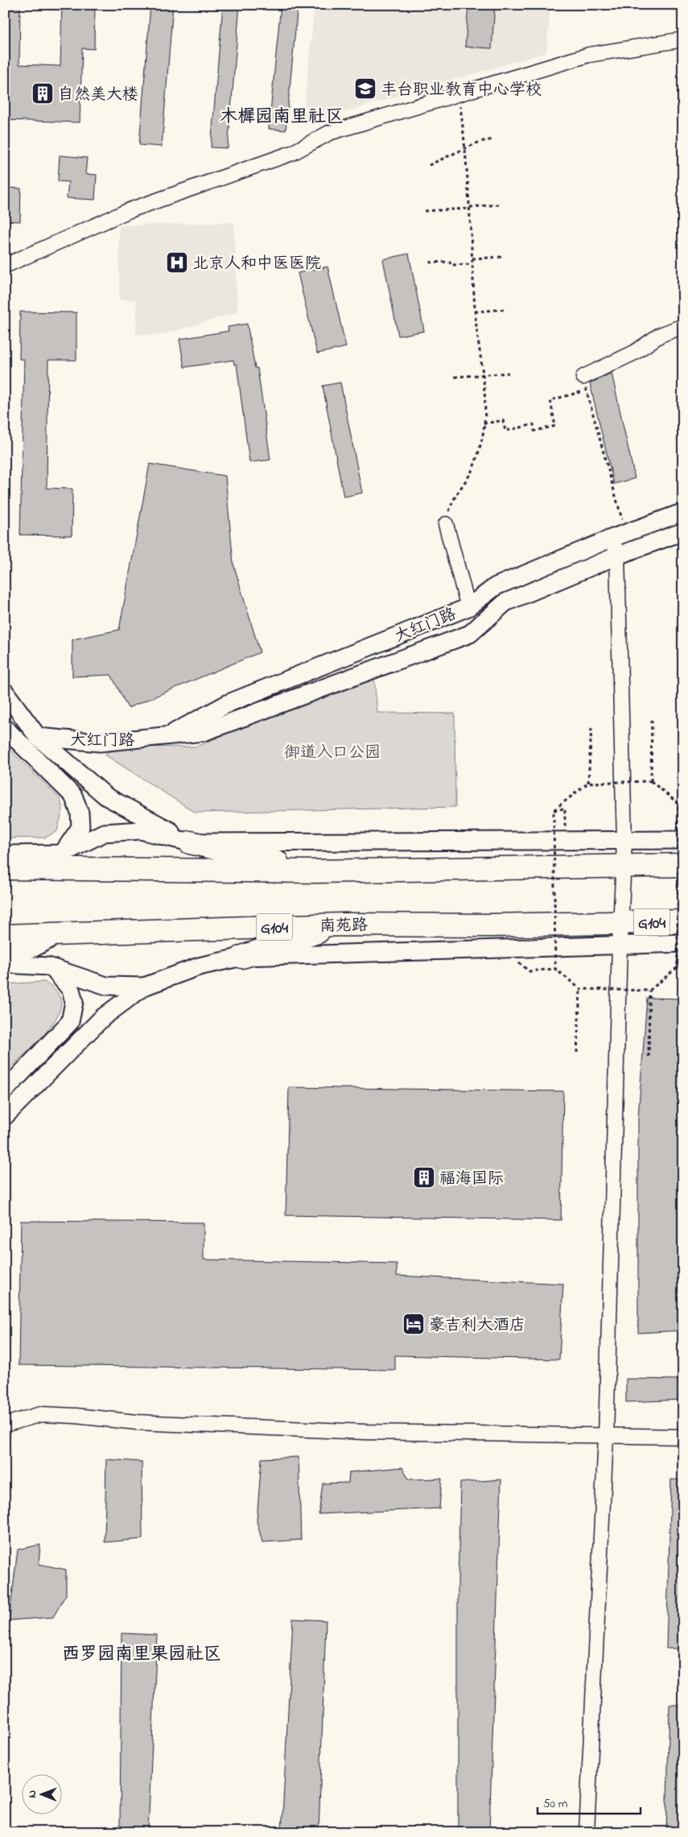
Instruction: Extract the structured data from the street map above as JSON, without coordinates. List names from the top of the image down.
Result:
{
  "streets": {
    "highway": ["G104", "南苑路"],
    "street": ["大红门路"]
  },
  "districts": ["木樨园南里社区", "西罗园南里果园社区"],
  "parks": ["御道入口公园"],
  "places": {
    "school or university": ["丰台职业教育中心学校"],
    "building": ["自然美大楼", "福海国际"],
    "hospital": ["北京人和中医医院"],
    "hotel": ["豪吉利大酒店"]
  },
  "scale_bar": "50 m",
  "north": "left"
}
